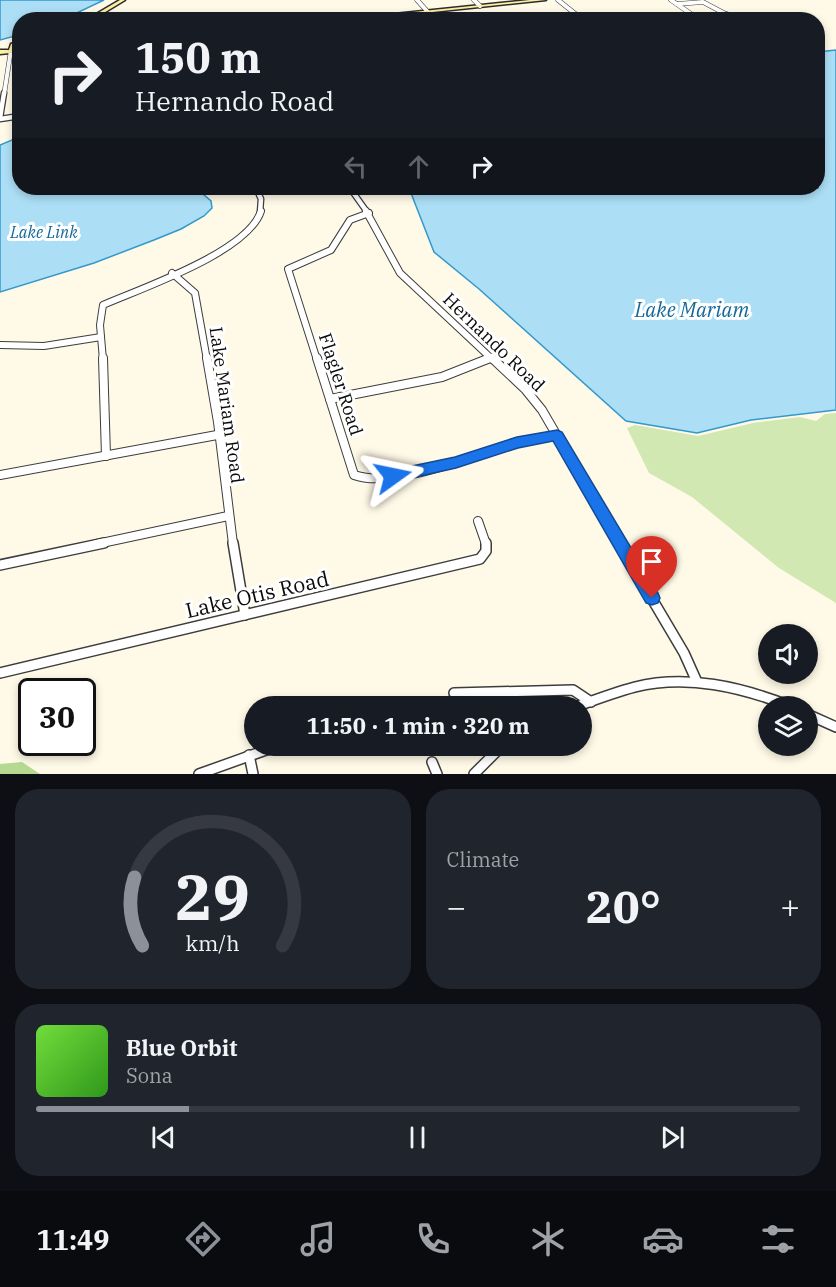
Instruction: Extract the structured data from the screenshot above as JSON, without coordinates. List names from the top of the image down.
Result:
{
  "streets": {
    "street": [
      "Hernando Road",
      "Flagler Road",
      "Lake Mariam Road",
      "Lake Otis Road"
    ]
  },
  "crossings": [
    ["Hernando Road", "Flagler Road"],
    ["Lake Mariam Road", "Lake Otis Road"]
  ],
  "water": ["Lake Link", "Lake Mariam"],
  "page": {
    "turn": ["150 m", "Hernando Road"],
    "limit": "30",
    "trip": "11:50 · 1 min · 320 m",
    "tile": "Climate",
    "heat": ["−", "20°", "+"],
    "song": ["Blue Orbit", "Sona"],
    "tabs": "11:49",
    "gauge": ["29", "km/h"]
  }
}
